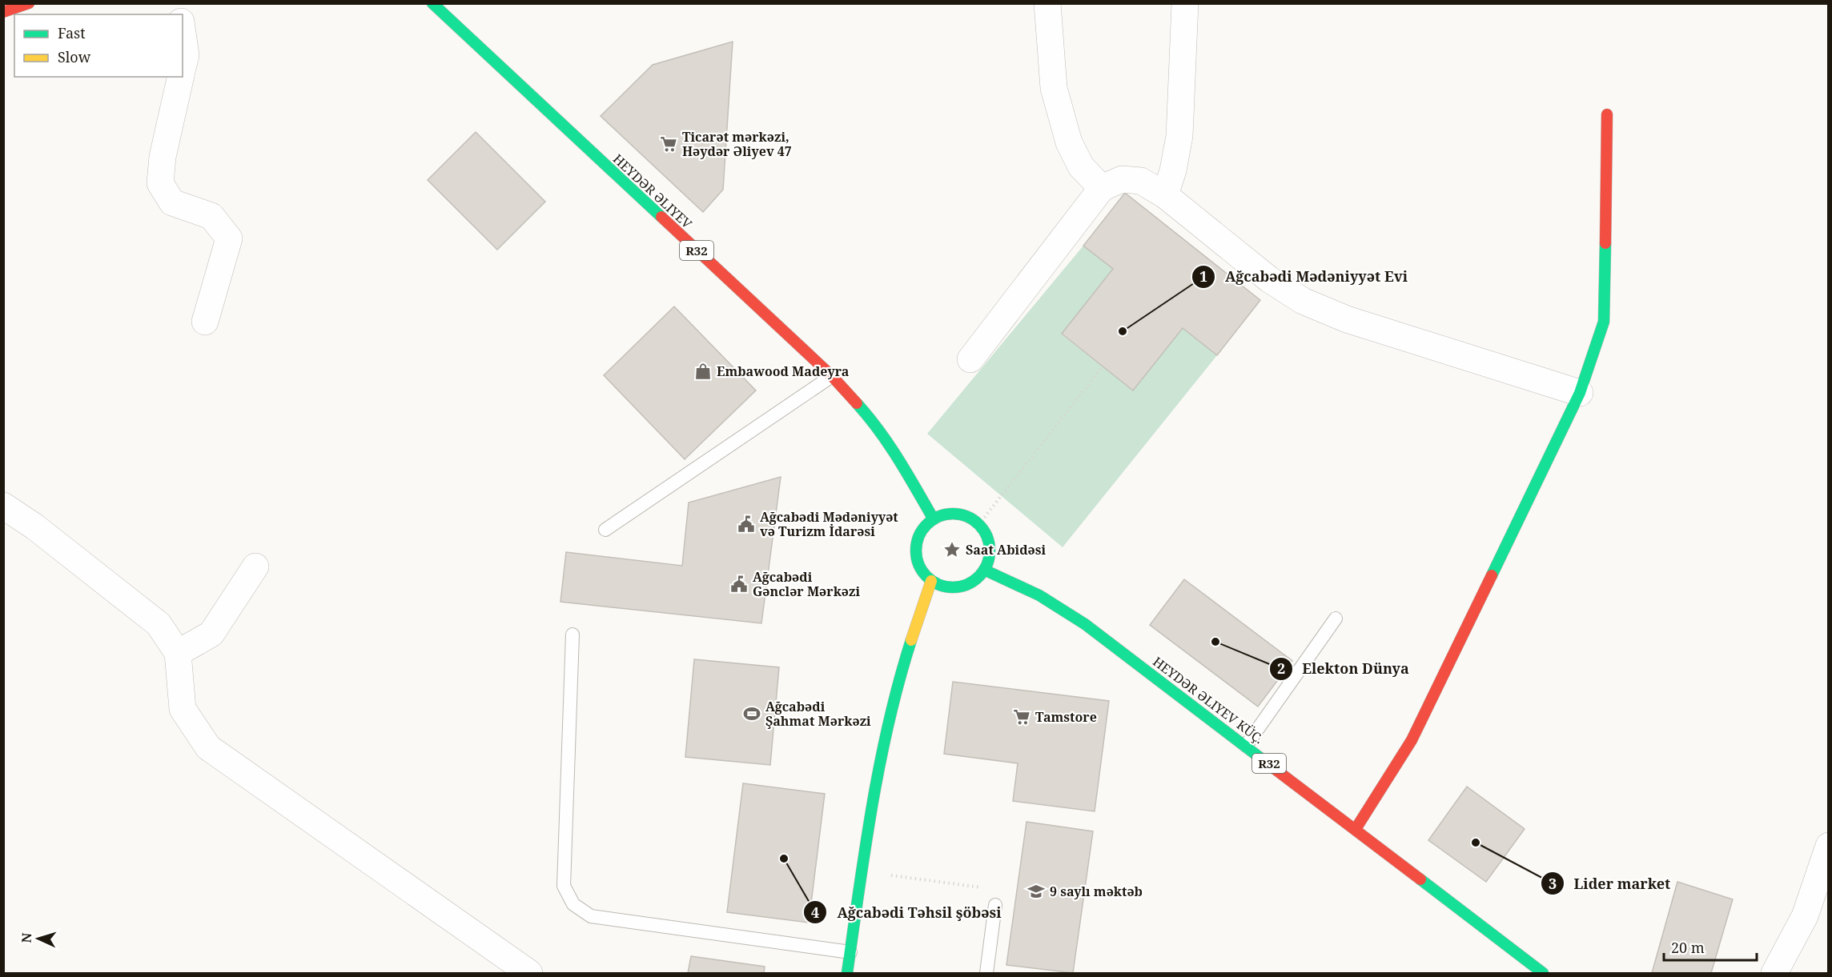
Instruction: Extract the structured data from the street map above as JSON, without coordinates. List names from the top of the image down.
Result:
{
  "streets": {
    "main road": ["HEYDƏR ƏLIYEV", "R32", "HEYDƏR ƏLIYEV KÜÇ."]
  },
  "crossings": [
    ["HEYDƏR ƏLIYEV", "HEYDƏR ƏLIYEV KÜÇ."]
  ],
  "places": {
    "supermarket": ["Ticarət mərkəzi, Həydər Əliyev 47", "Tamstore"],
    "other": [
      "Ağcabədi Mədəniyyət Evi",
      "Elekton Dünya",
      "Lider market",
      "Ağcabədi Təhsil şöbəsi"
    ],
    "shop": ["Embawood Madeyra"],
    "public building": ["Ağcabədi Mədəniyyət və Turizm İdarəsi", "Ağcabədi Gənclər Mərkəzi"],
    "place": ["Saat Abidəsi"],
    "sports": ["Ağcabədi Şahmat Mərkəzi"],
    "school or university": ["9 saylı məktəb"]
  },
  "legend": ["Fast", "Slow"],
  "scale_bar": "20 m",
  "north": "left"
}
